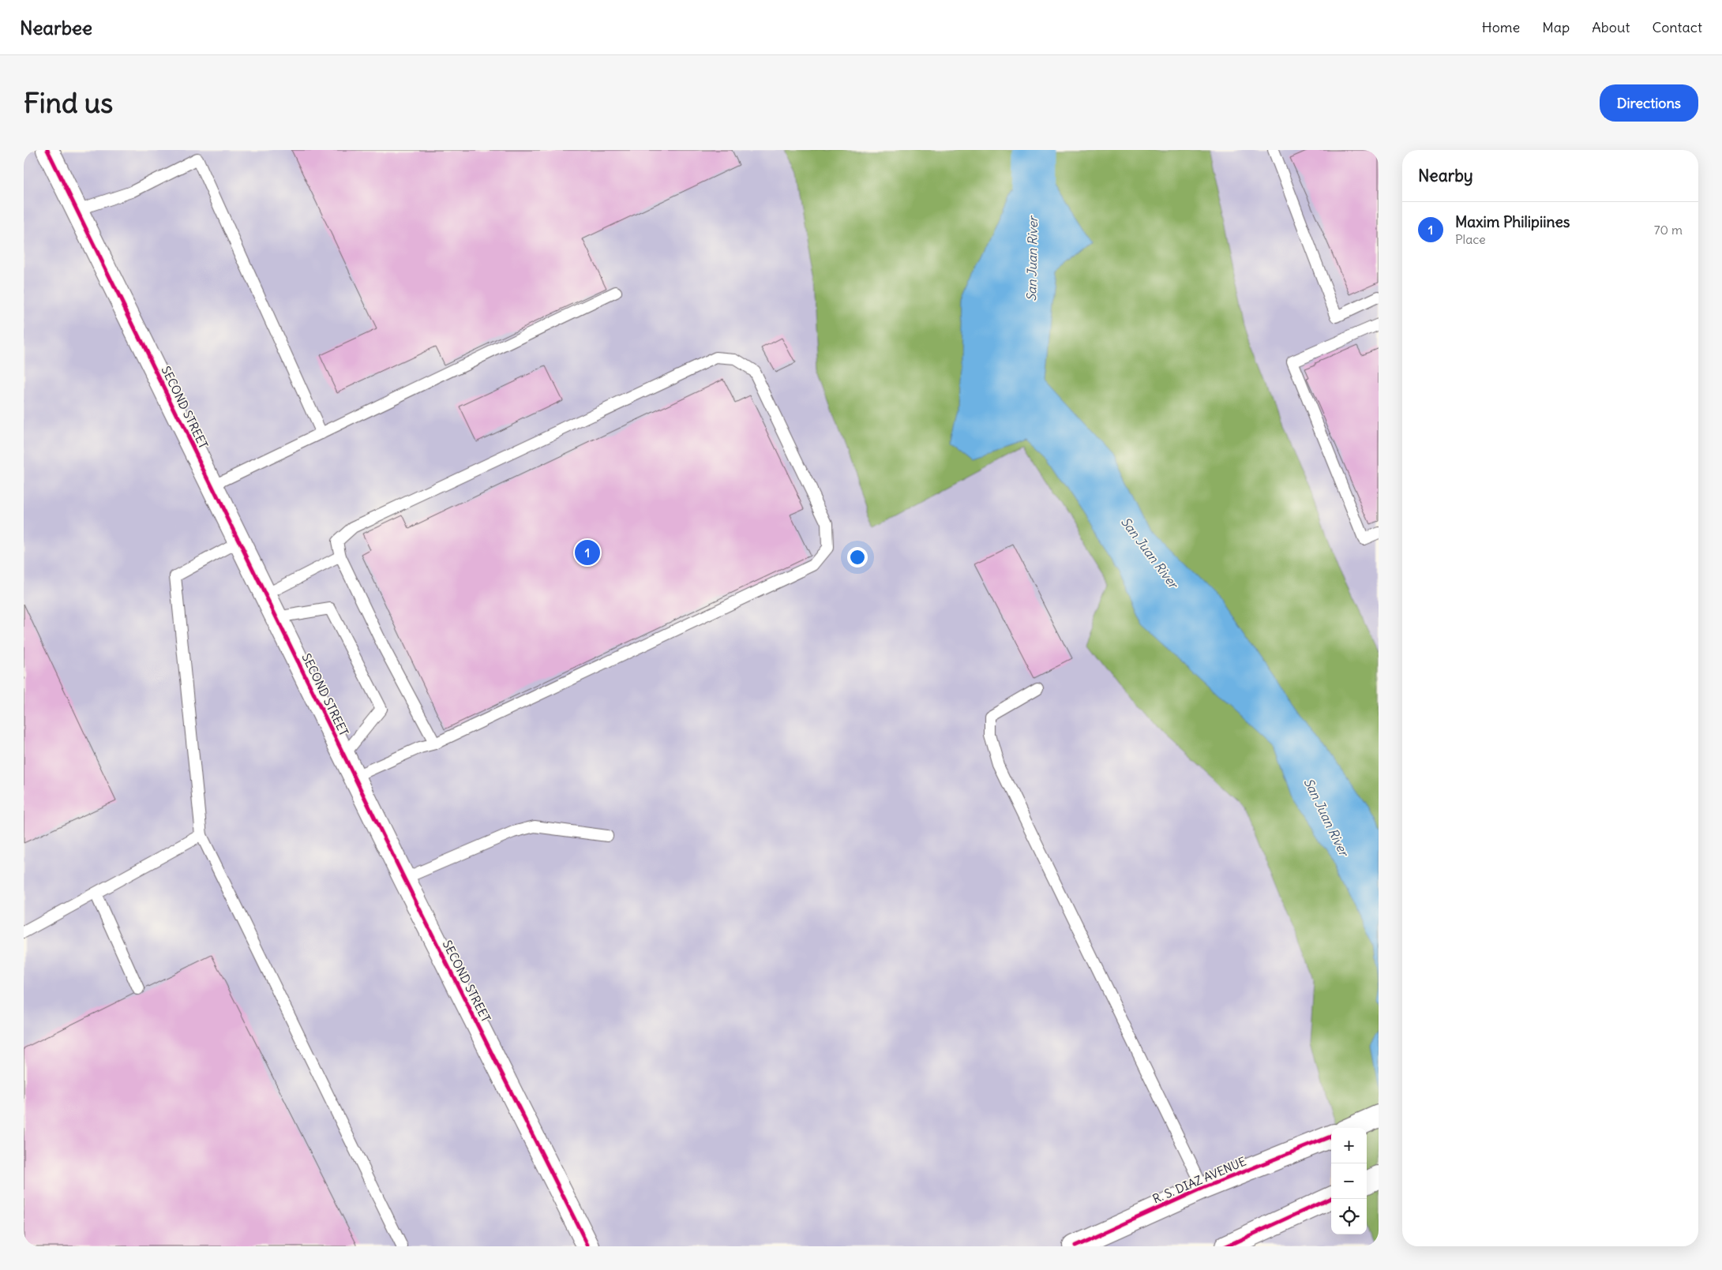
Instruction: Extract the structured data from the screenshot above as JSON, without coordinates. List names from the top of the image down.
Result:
{
  "streets": {
    "street": ["SECOND STREET", "R. S. DIAZ AVENUE"]
  },
  "water": ["San Juan River"],
  "page": {
    "header": "Nearbee",
    "nav": [
      "Home",
      "Map",
      "About",
      "Contact"
    ],
    "buttons": "Directions",
    "title": "Find us",
    "heading": "Nearby",
    "list": [
      {
        "mark": "1",
        "name": "Maxim Philipiines",
        "note": "Place",
        "value": "70 m"
      }
    ],
    "pins": "1",
    "map_buttons": ["+", "−"]
  }
}
